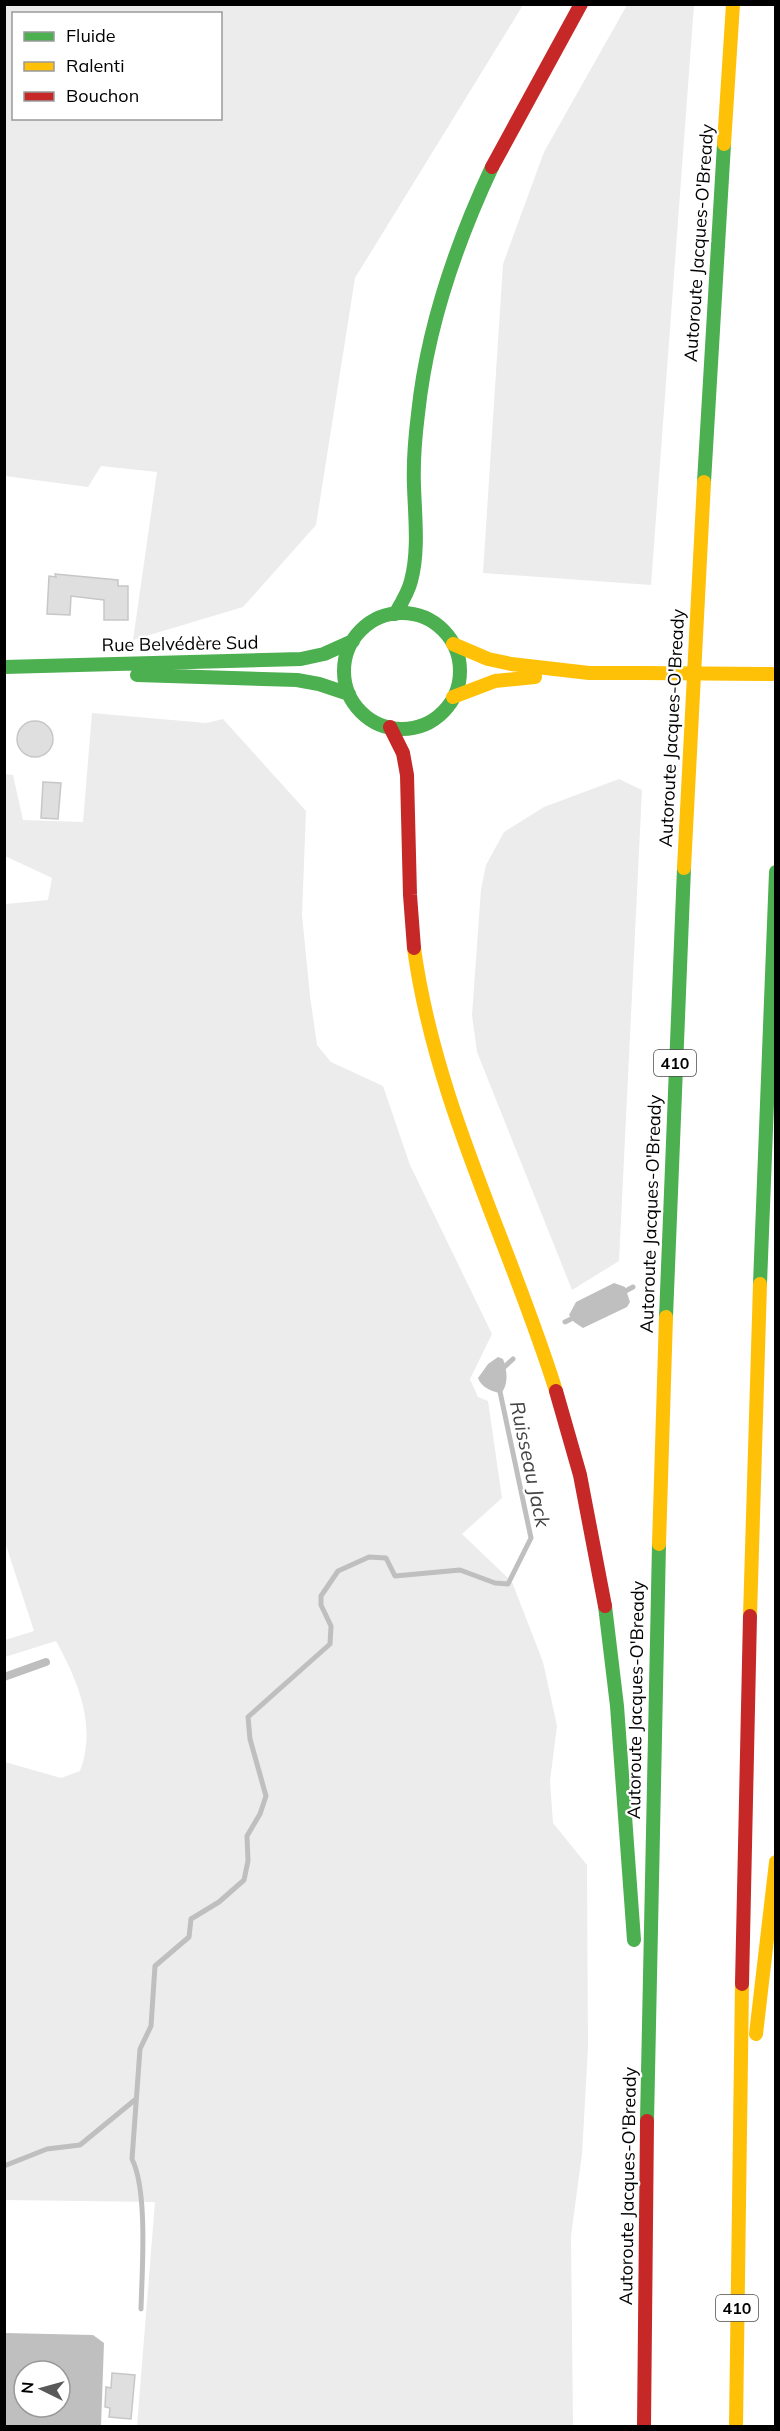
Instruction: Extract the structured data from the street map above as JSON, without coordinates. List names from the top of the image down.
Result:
{
  "streets": {
    "main road": ["Autoroute Jacques-O'Bready", "Rue Belvédère Sud", "410"]
  },
  "water": ["Ruisseau Jack"],
  "legend": ["Fluide", "Ralenti", "Bouchon"],
  "north": "left"
}
